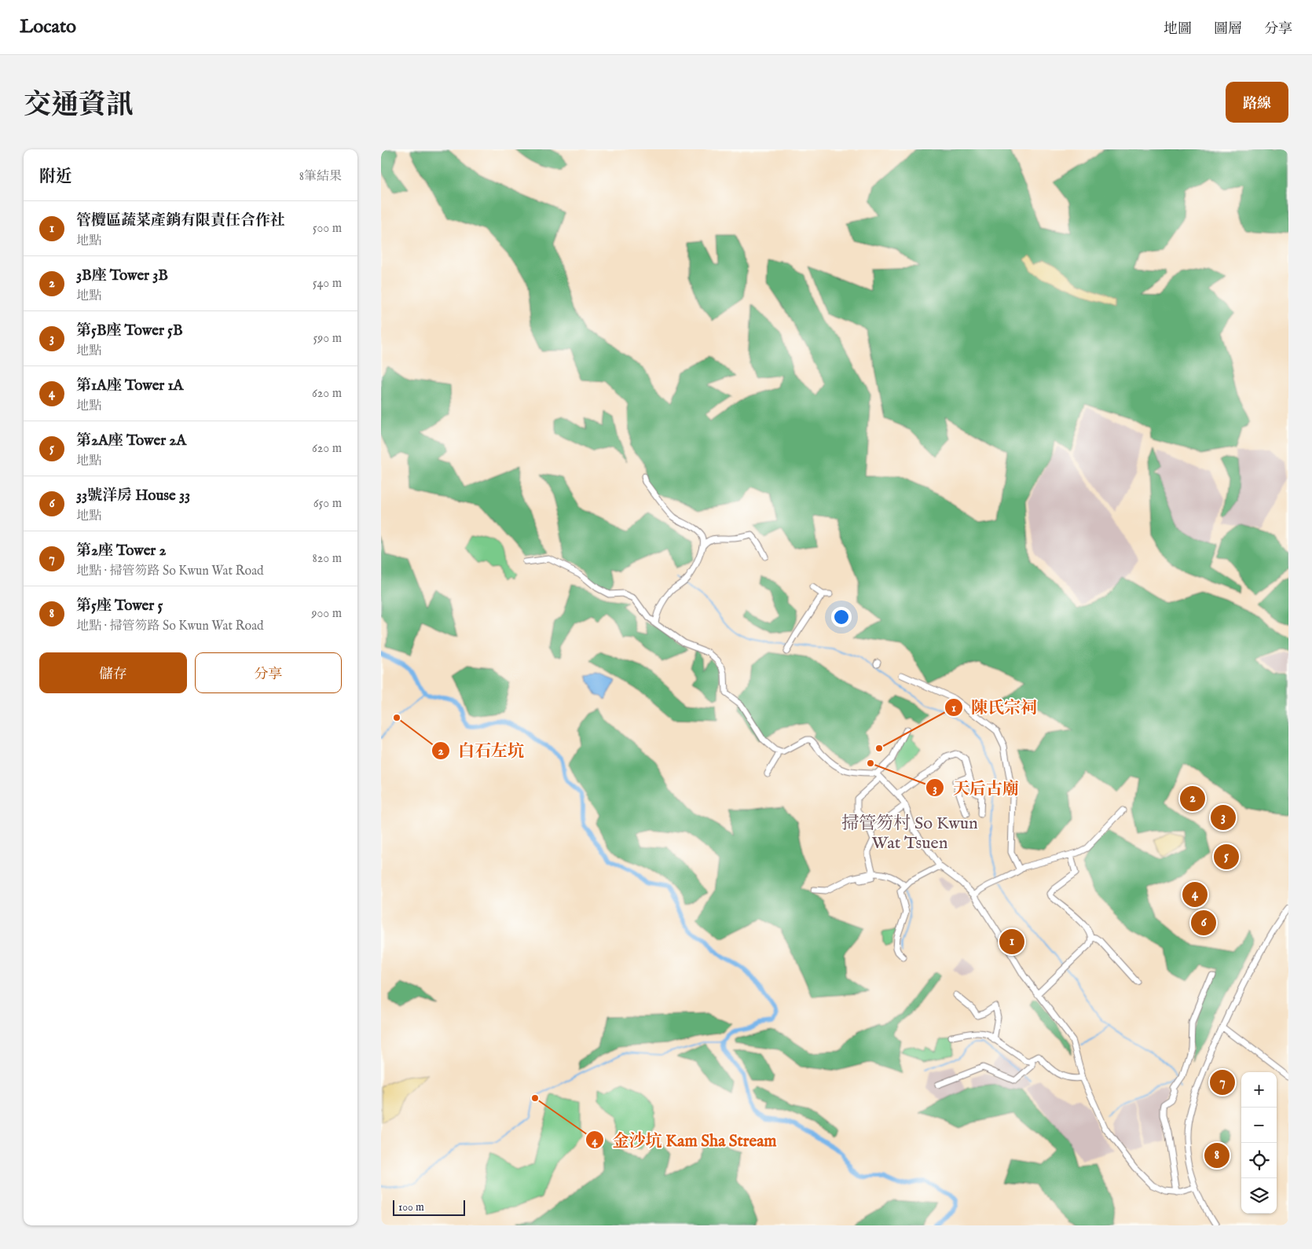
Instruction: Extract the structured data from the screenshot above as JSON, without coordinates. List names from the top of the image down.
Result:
{
  "districts": ["掃管笏村 So Kwun Wat Tsuen"],
  "places": [
    "白石左坑",
    "陳氏宗祠",
    "天后古廟",
    "金沙坑 Kam Sha Stream"
  ],
  "scale_bar": "100 m",
  "page": {
    "header": "Locato",
    "nav": ["地圖", "圖層", "分享"],
    "title": "交通資訊",
    "buttons": [
      "路線",
      ["儲存", "分享"]
    ],
    "heading": ["附近", "8筆結果"],
    "list": [
      {
        "mark": "1",
        "name": "管欖區蔬菜產銷有限責任合作社",
        "note": "地點",
        "value": "500 m"
      },
      {
        "mark": "2",
        "name": "3B座 Tower 3B",
        "note": "地點",
        "value": "540 m"
      },
      {
        "mark": "3",
        "name": "第5B座 Tower 5B",
        "note": "地點",
        "value": "590 m"
      },
      {
        "mark": "4",
        "name": "第1A座 Tower 1A",
        "note": "地點",
        "value": "620 m"
      },
      {
        "mark": "5",
        "name": "第2A座 Tower 2A",
        "note": "地點",
        "value": "620 m"
      },
      {
        "mark": "6",
        "name": "33號洋房 House 33",
        "note": "地點",
        "value": "650 m"
      },
      {
        "mark": "7",
        "name": "第2座 Tower 2",
        "note": "地點 · 掃管笏路 So Kwun Wat Road",
        "value": "820 m"
      },
      {
        "mark": "8",
        "name": "第5座 Tower 5",
        "note": "地點 · 掃管笏路 So Kwun Wat Road",
        "value": "900 m"
      }
    ],
    "pins": [
      "2",
      "3",
      "5",
      "4",
      "6",
      "1",
      "7",
      "8"
    ],
    "map_buttons": ["+", "−"],
    "scale": "100 m"
  }
}
